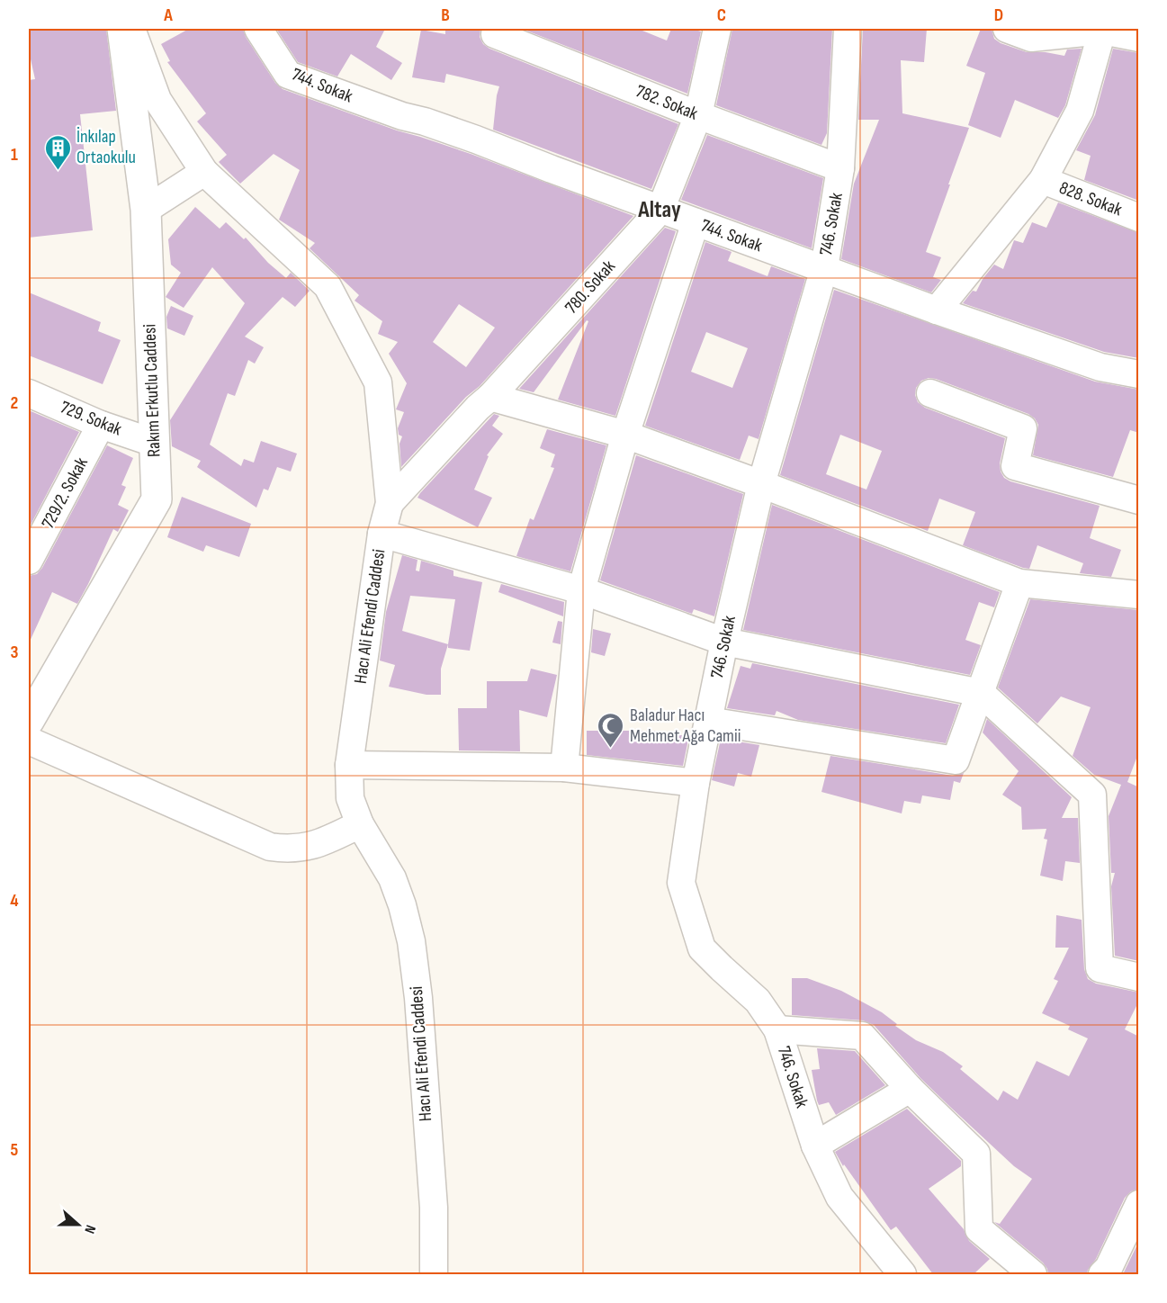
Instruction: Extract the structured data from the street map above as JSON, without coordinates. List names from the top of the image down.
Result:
{
  "streets": {
    "main road": ["Rakım Erkutlu Caddesi"],
    "street": [
      "744. Sokak",
      "782. Sokak",
      "828. Sokak",
      "746. Sokak",
      "780. Sokak",
      "729. Sokak",
      "729/2. Sokak",
      "Hacı Ali Efendi Caddesi"
    ]
  },
  "crossings": [
    ["744. Sokak", "746. Sokak"],
    ["744. Sokak", "780. Sokak"],
    ["782. Sokak", "746. Sokak"],
    ["782. Sokak", "780. Sokak"],
    ["780. Sokak", "Hacı Ali Efendi Caddesi"],
    ["Rakım Erkutlu Caddesi", "729. Sokak"],
    ["729. Sokak", "729/2. Sokak"]
  ],
  "districts": ["Altay"],
  "places": {
    "building": ["İnkılap Ortaokulu"],
    "mosque": ["Baladur Hacı Mehmet Ağa Camii"]
  },
  "north": "right",
  "grid": {
    "columns": [
      "A",
      "B",
      "C",
      "D"
    ],
    "rows": [
      "1",
      "2",
      "3",
      "4",
      "5"
    ]
  }
}
